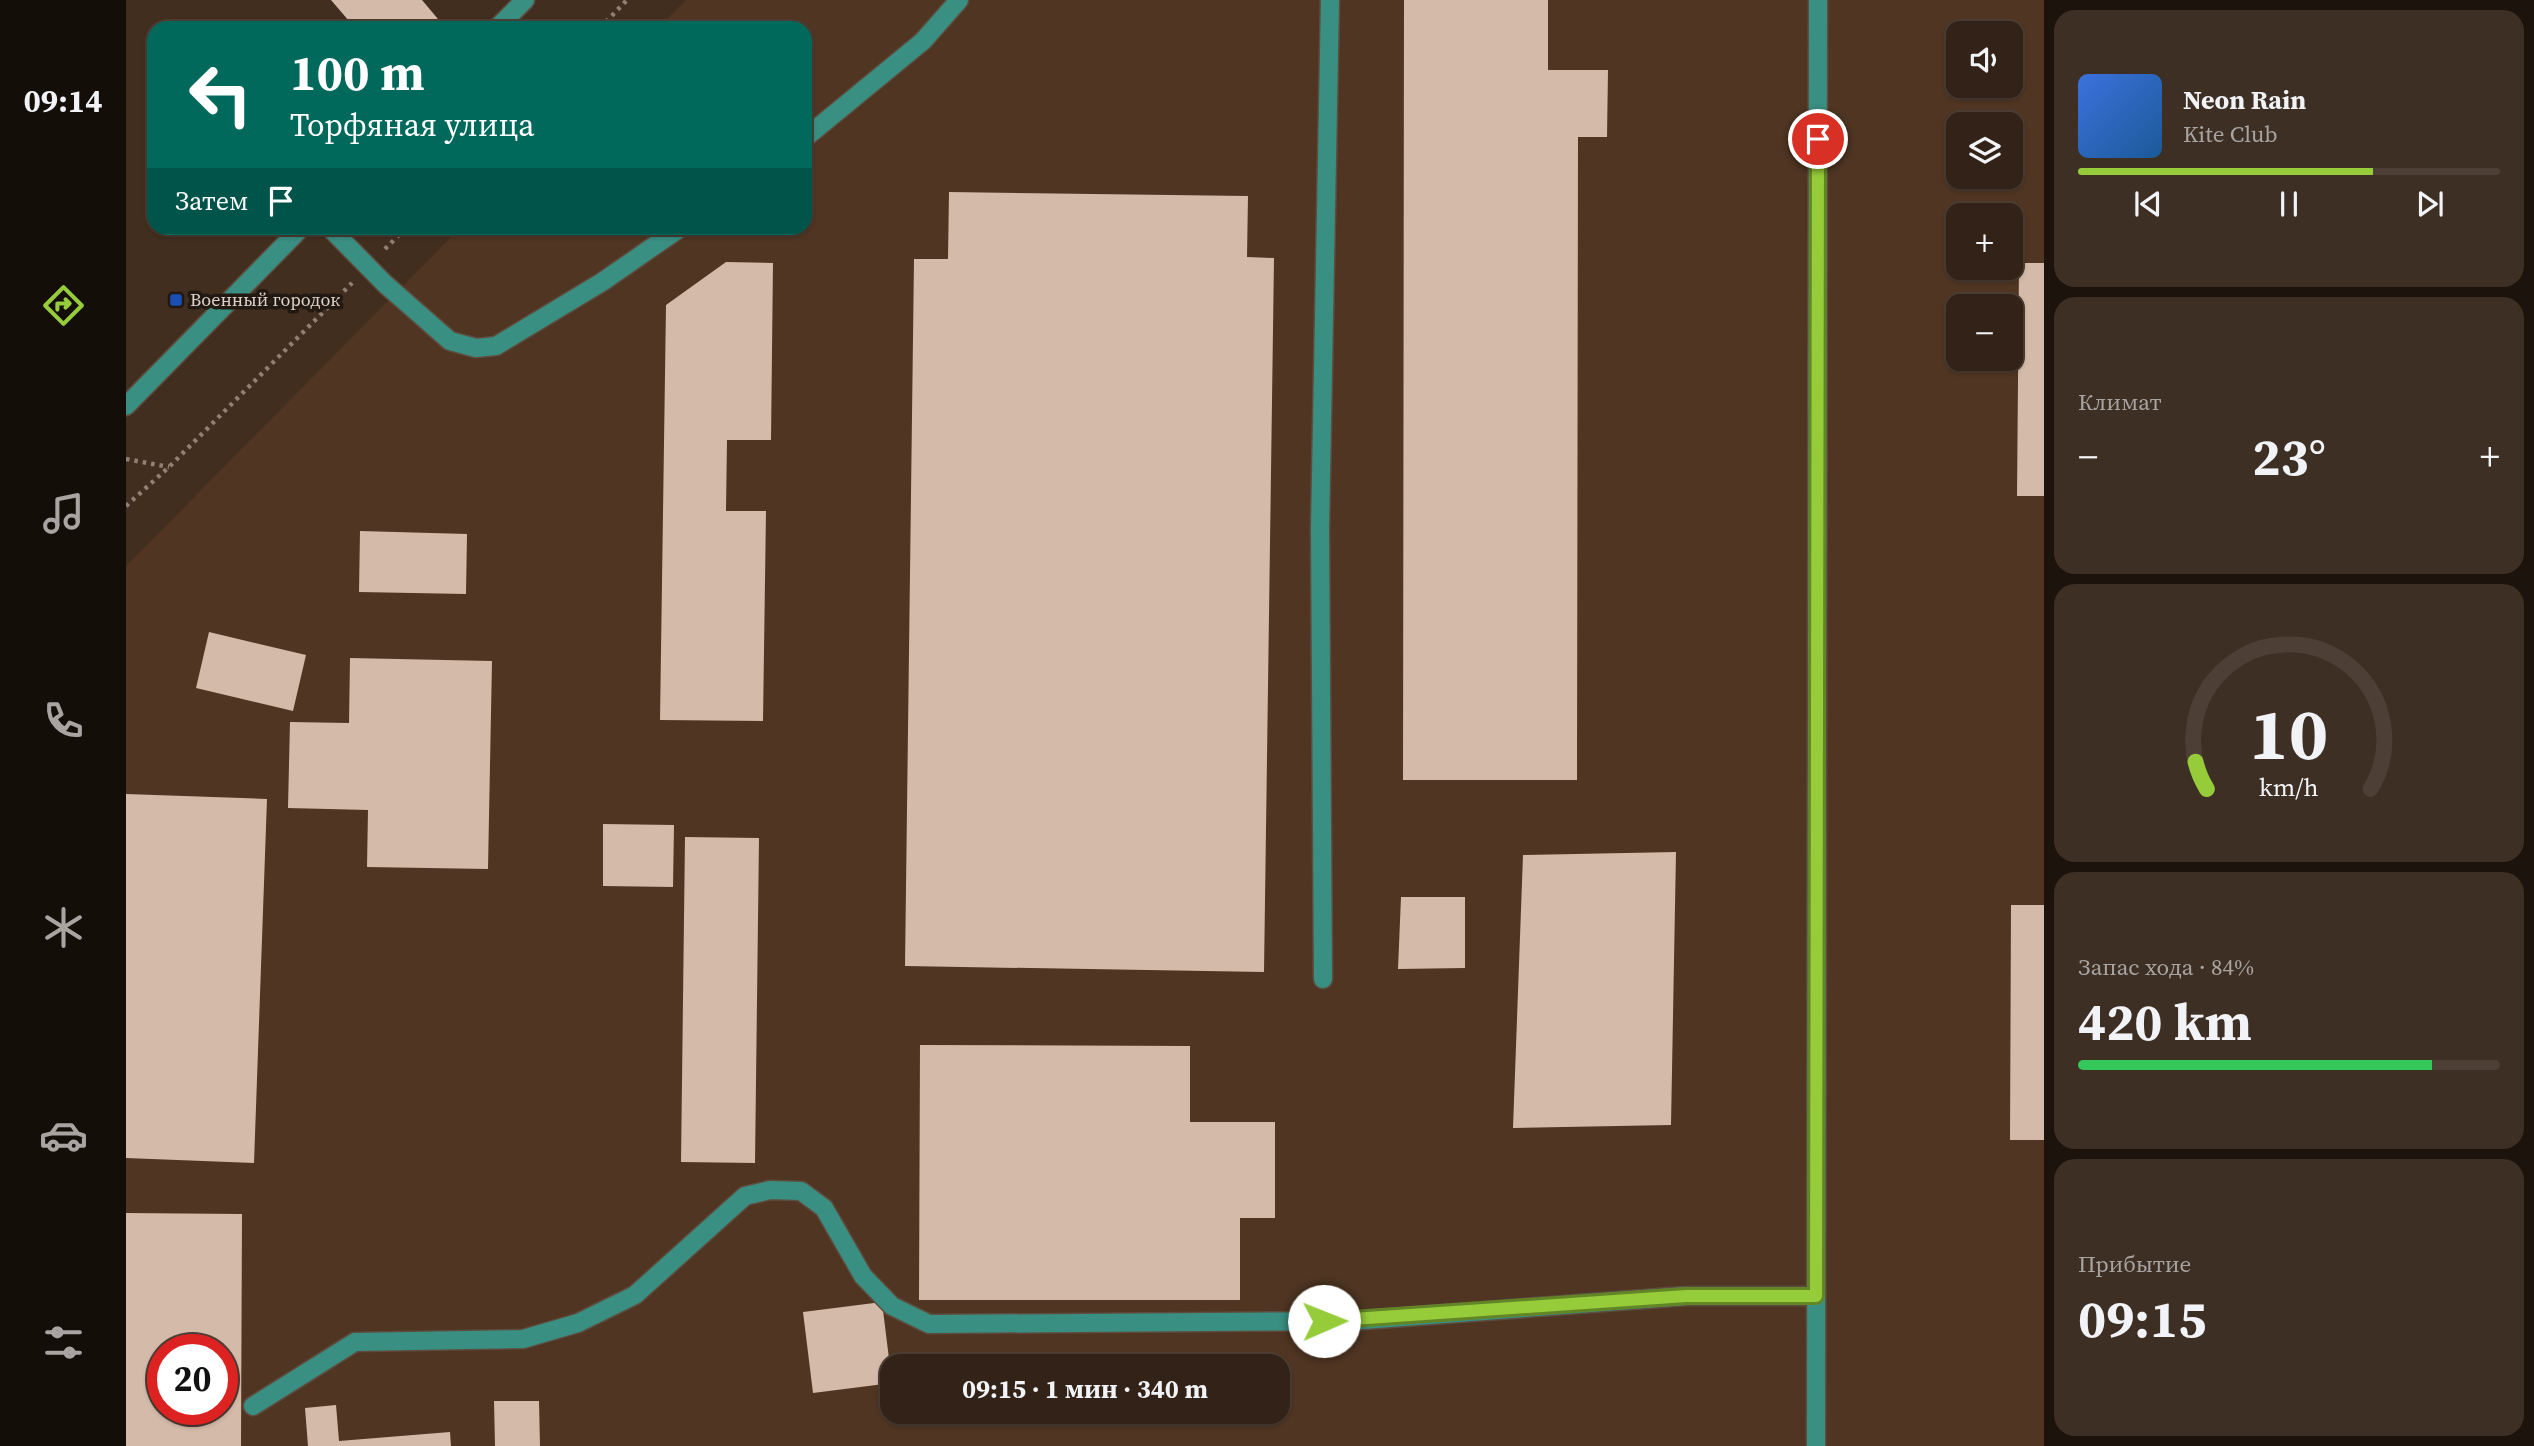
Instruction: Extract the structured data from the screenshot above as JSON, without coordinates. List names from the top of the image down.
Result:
{
  "places": {
    "transit": ["Военный городок"]
  },
  "page": {
    "tabs": "09:14",
    "map_buttons": ["+", "−"],
    "turn": ["100 m", "Торфяная улица"],
    "song": ["Neon Rain", "Kite Club"],
    "then": "Затем",
    "tile": [
      "Климат",
      ["Запас хода · 84%", "420 km"],
      ["Прибытие", "09:15"]
    ],
    "heat": ["−", "23°", "+"],
    "limit": "20",
    "trip": "09:15 · 1 мин · 340 m",
    "gauge": ["10", "km/h"]
  }
}
